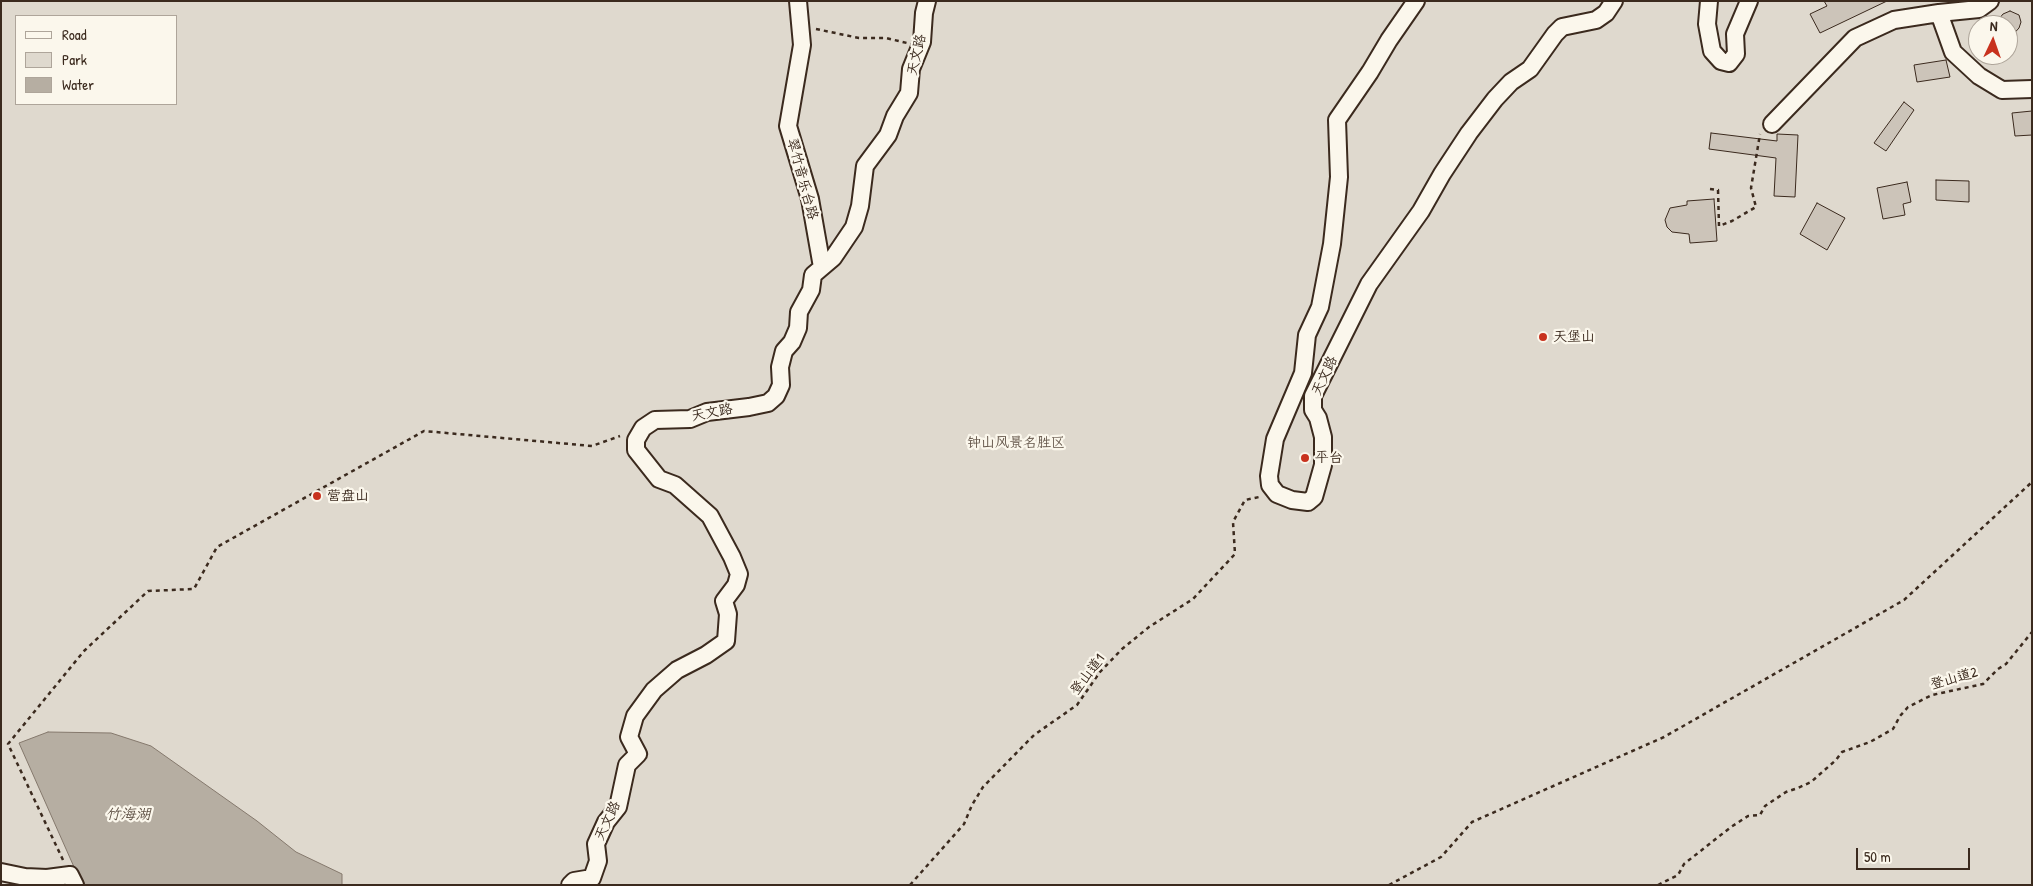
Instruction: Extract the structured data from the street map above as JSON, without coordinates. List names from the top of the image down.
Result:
{
  "streets": {
    "street": ["天文路", "翠竹音乐台路"],
    "path": ["登山道1", "登山道2"]
  },
  "crossings": [
    ["天文路", "翠竹音乐台路"],
    ["天文路", "登山道1"]
  ],
  "water": ["竹海湖"],
  "parks": ["钟山风景名胜区"],
  "places": ["天堡山", "平台", "营盘山"],
  "legend": ["Road", "Park", "Water"],
  "scale_bar": "50 m",
  "north": "top"
}
